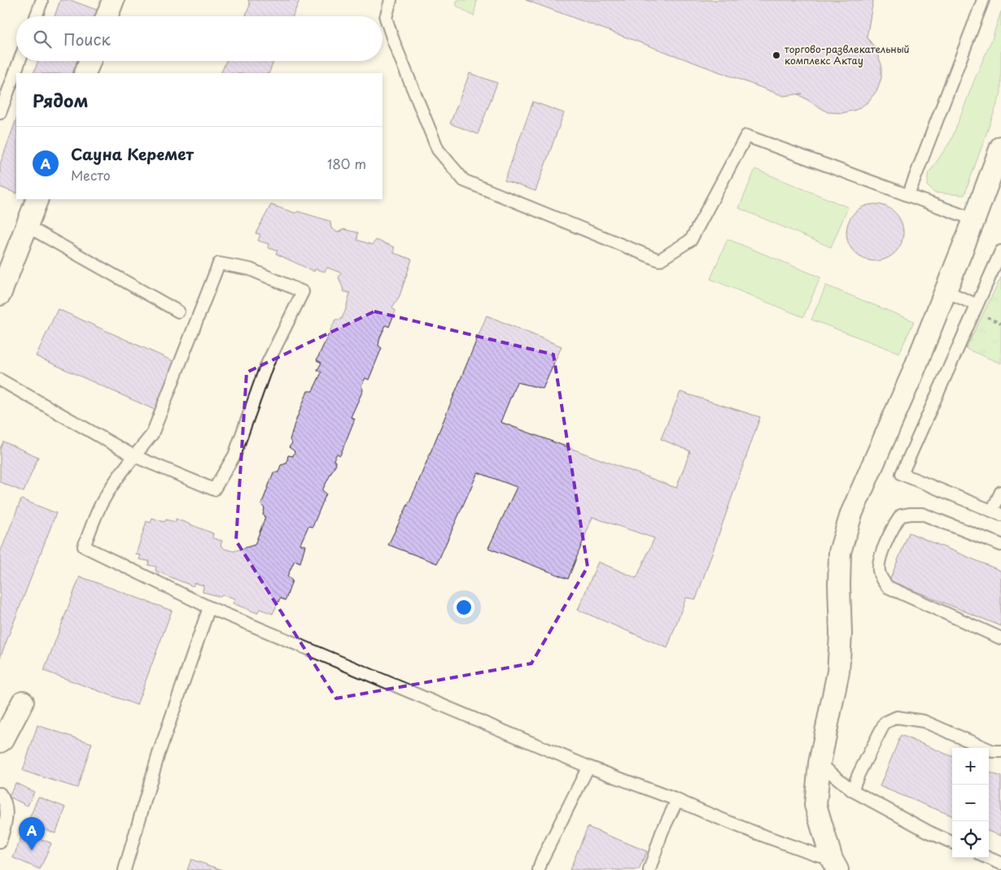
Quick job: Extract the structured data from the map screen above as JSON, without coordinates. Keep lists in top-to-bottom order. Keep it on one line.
{"places":["торгово-развлекательный комплекс Актау"],"page":{"search":"Поиск","heading":"Рядом","list":[{"mark":"A","name":"Сауна Керемет","note":"Место","value":"180 m"}],"map_buttons":["+","−"],"pins":"A"}}
